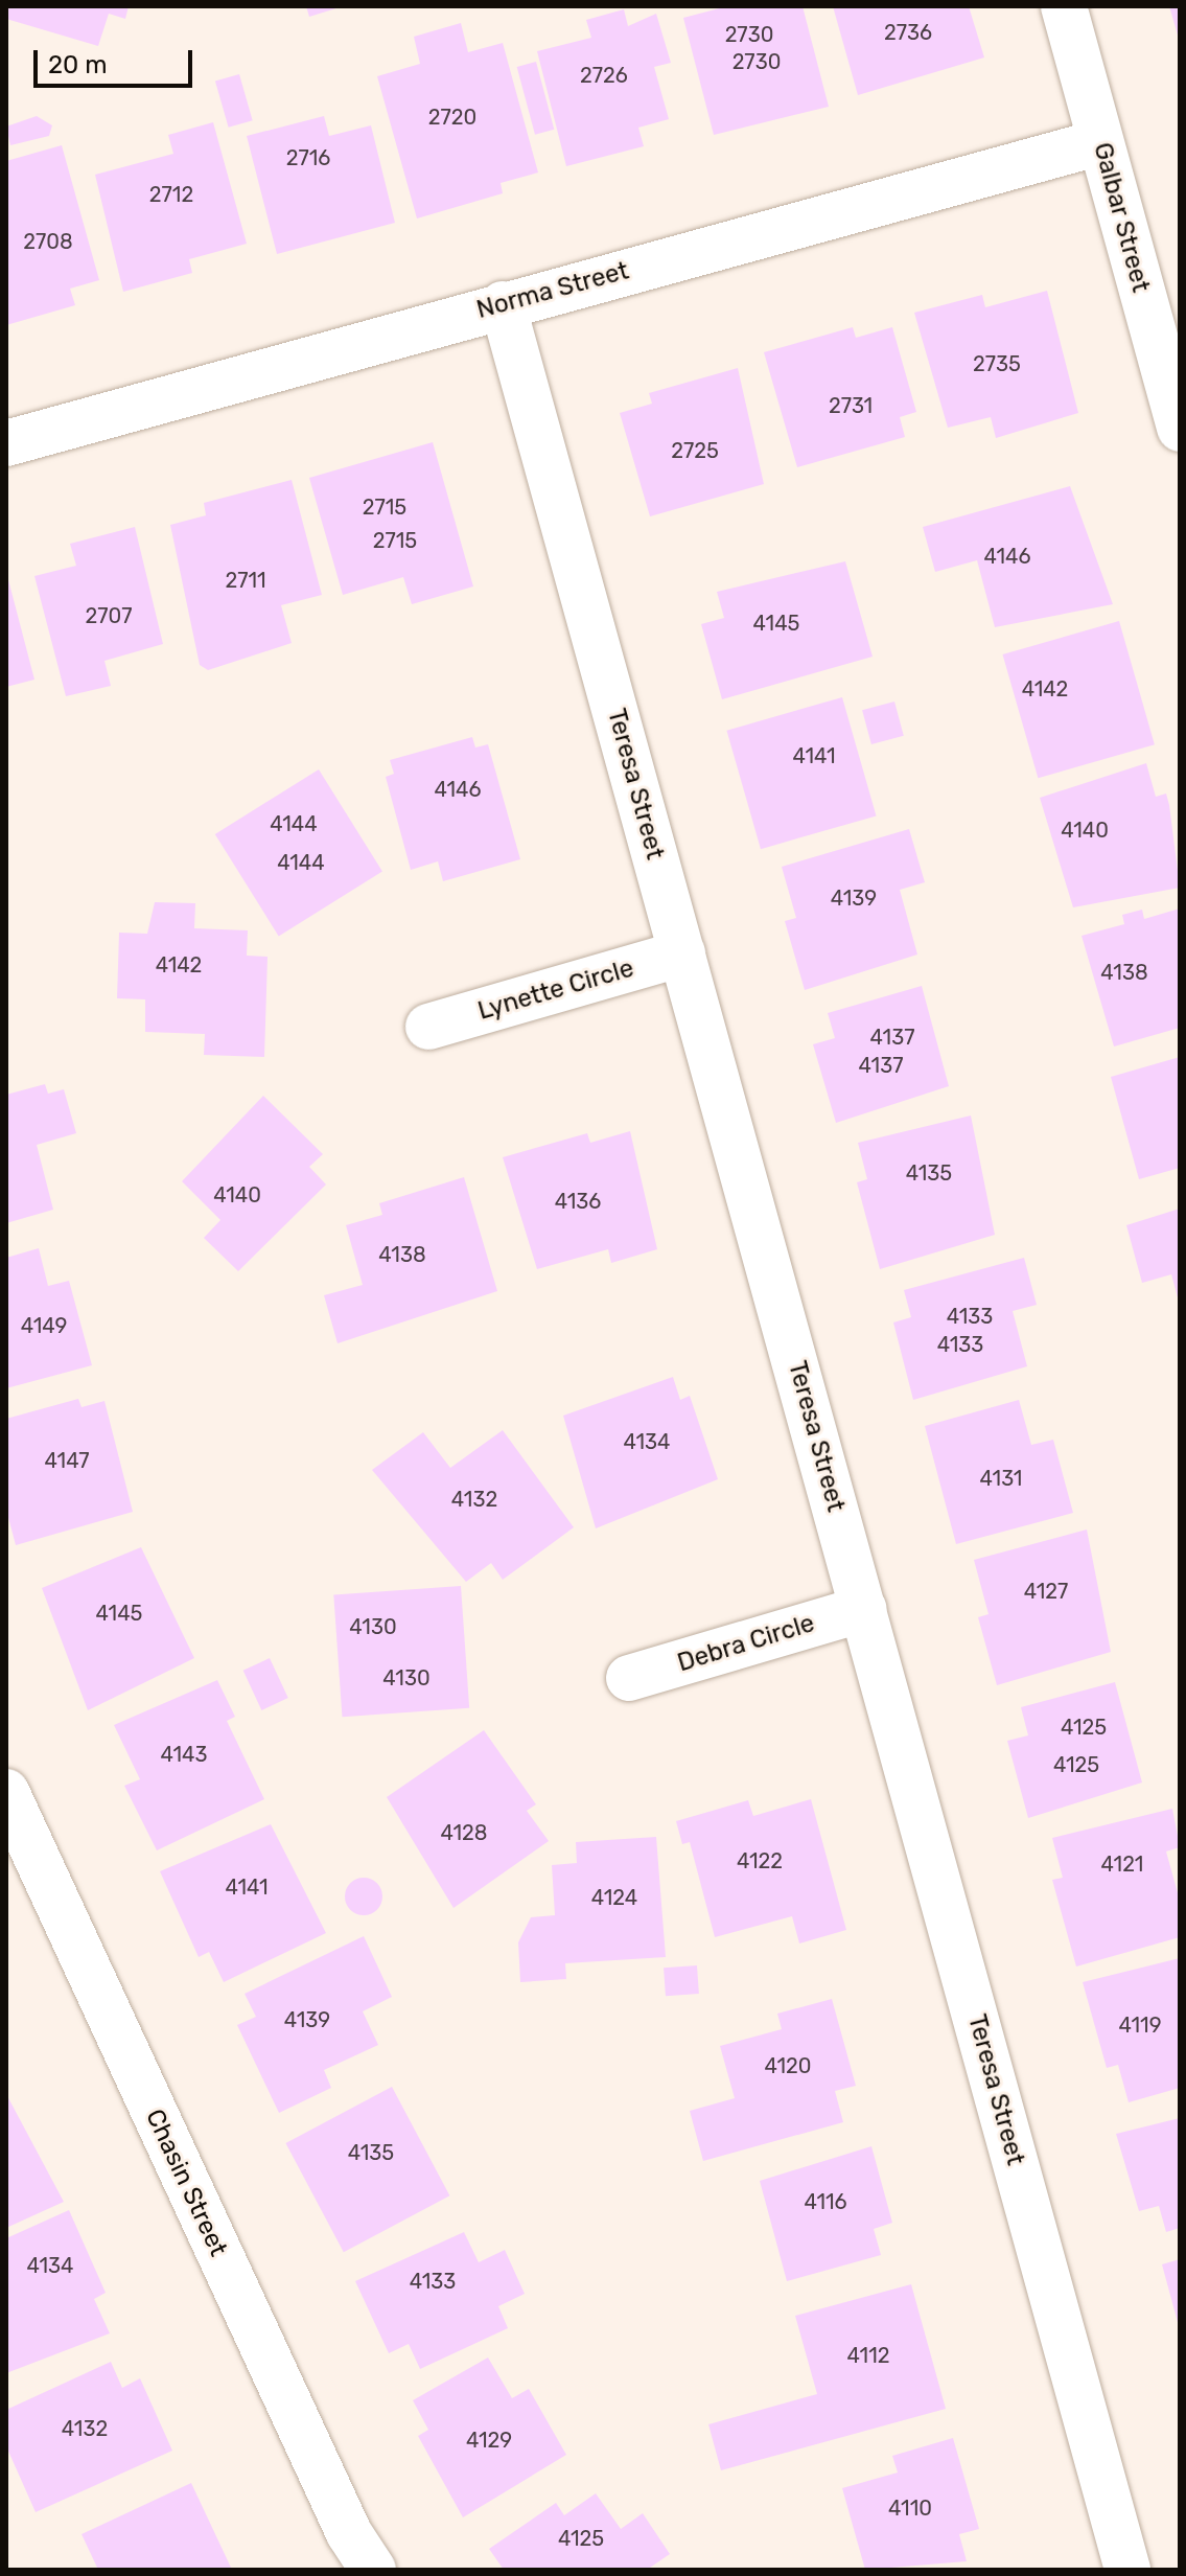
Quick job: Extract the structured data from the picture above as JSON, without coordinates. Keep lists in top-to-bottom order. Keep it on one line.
{"streets":{"street":["Galbar Street","Norma Street","Teresa Street","Lynette Circle","Debra Circle","Chasin Street"]},"crossings":[["Galbar Street","Norma Street"],["Norma Street","Teresa Street"],["Teresa Street","Lynette Circle"],["Teresa Street","Debra Circle"]],"house_numbers":["2736","2730","2730","2726","2720","2716","2712","2708","2735","2731","2725","2715","2715","4146","2711","2707","4145","4142","4141","4146","4144","4140","4144","4139","4142","4138","4137","4137","4135","4140","4136","4138","4133","4149","4133","4134","4147","4131","4132","4127","4145","4130","4130","4125","4143","4125","4128","4122","4121","4141","4124","4139","4119","4120","4135","4116","4134","4133","4112","4132","4129","4110","4125"],"scale_bar":"20 m"}
